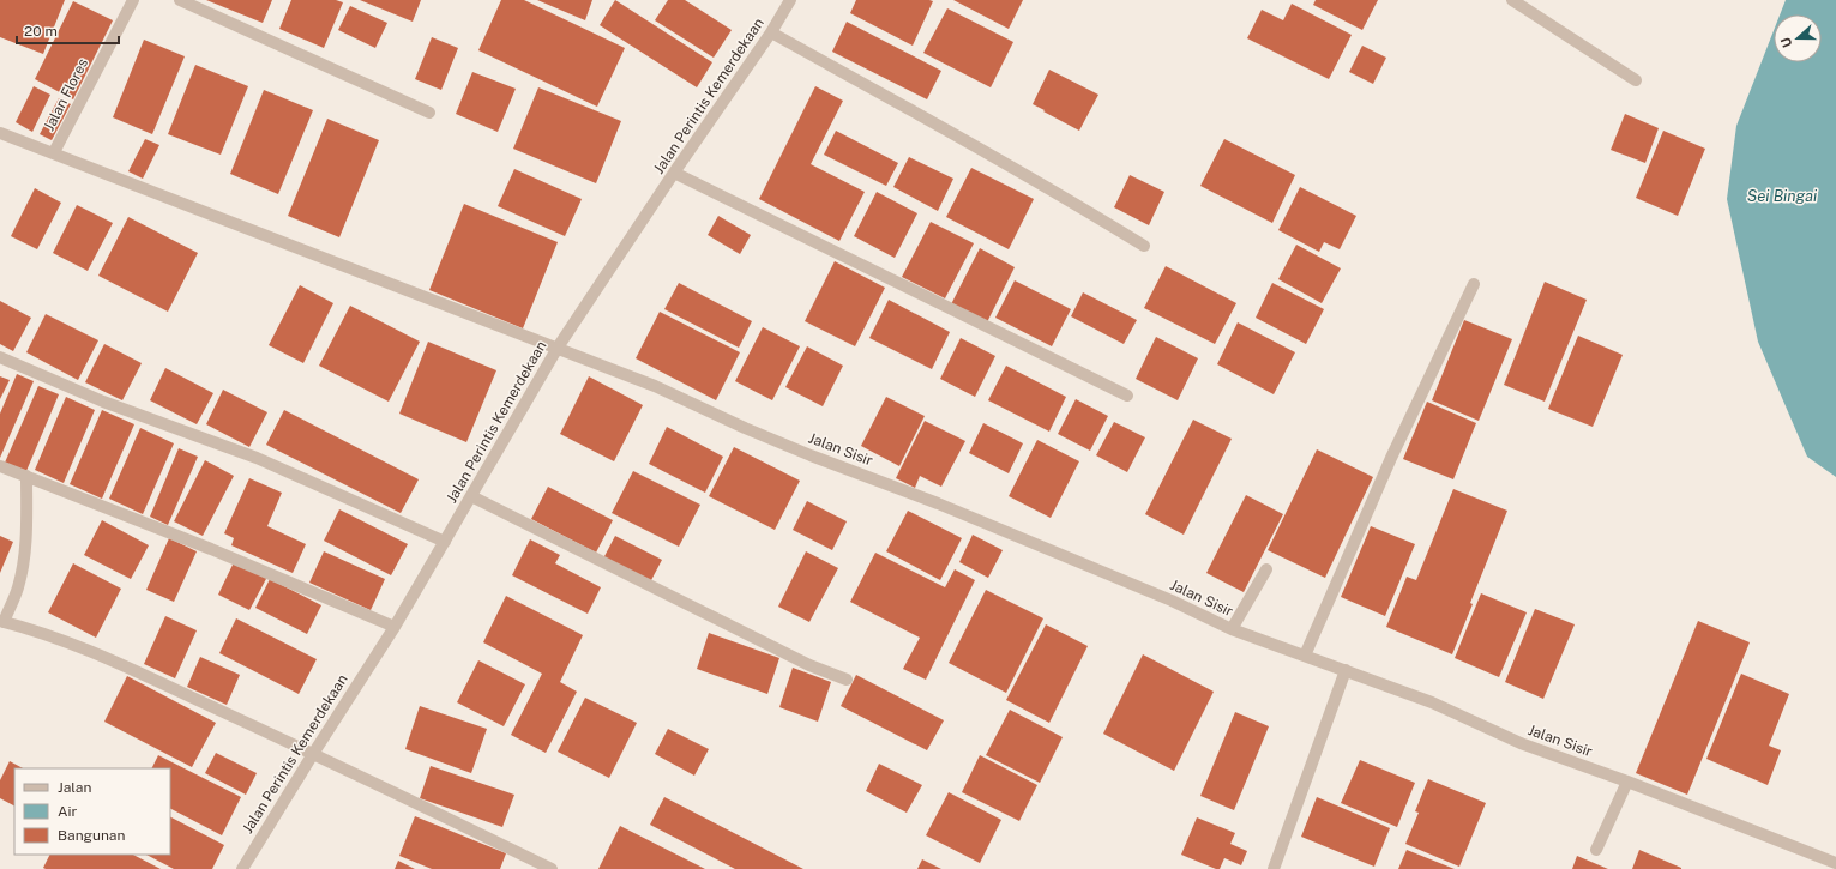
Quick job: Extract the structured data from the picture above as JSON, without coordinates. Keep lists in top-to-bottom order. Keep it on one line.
{"streets":{"street":["Jalan Flores","Jalan Perintis Kemerdekaan","Jalan Sisir"]},"crossings":[["Jalan Flores","Jalan Sisir"],["Jalan Perintis Kemerdekaan","Jalan Sisir"]],"water":["Sei Bingai"],"legend":["Jalan","Air","Bangunan"],"scale_bar":"20 m","north":"left"}
